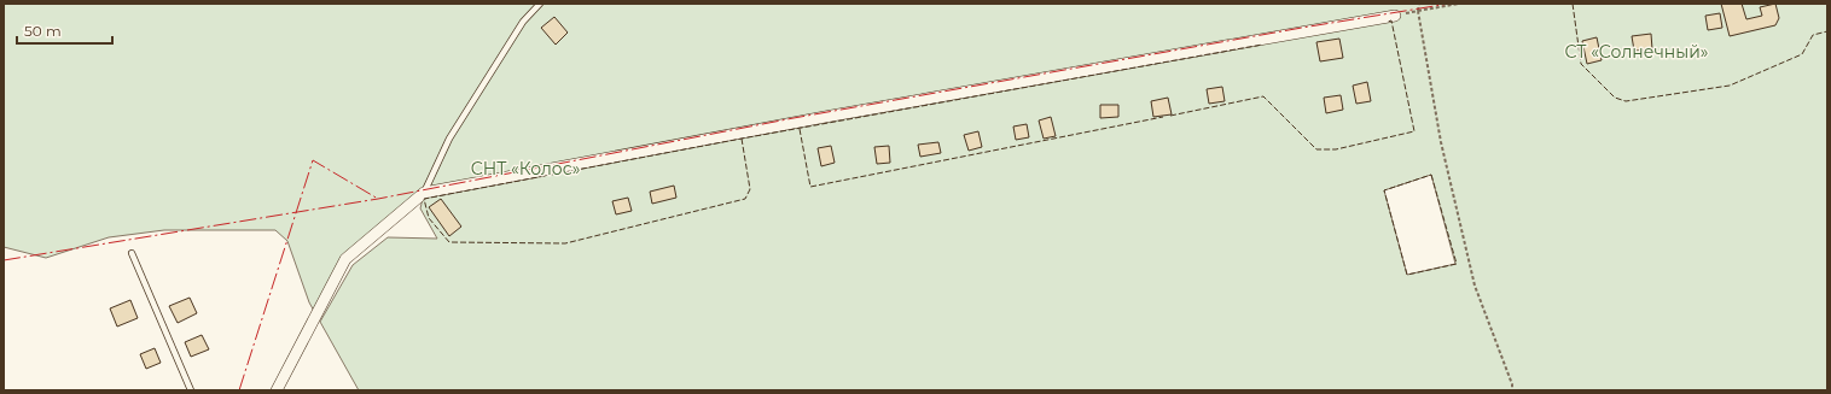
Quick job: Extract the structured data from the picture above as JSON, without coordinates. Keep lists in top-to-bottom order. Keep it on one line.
{"parks":["СТ «Солнечный»","СНТ «Колос»"],"scale_bar":"50 m"}
